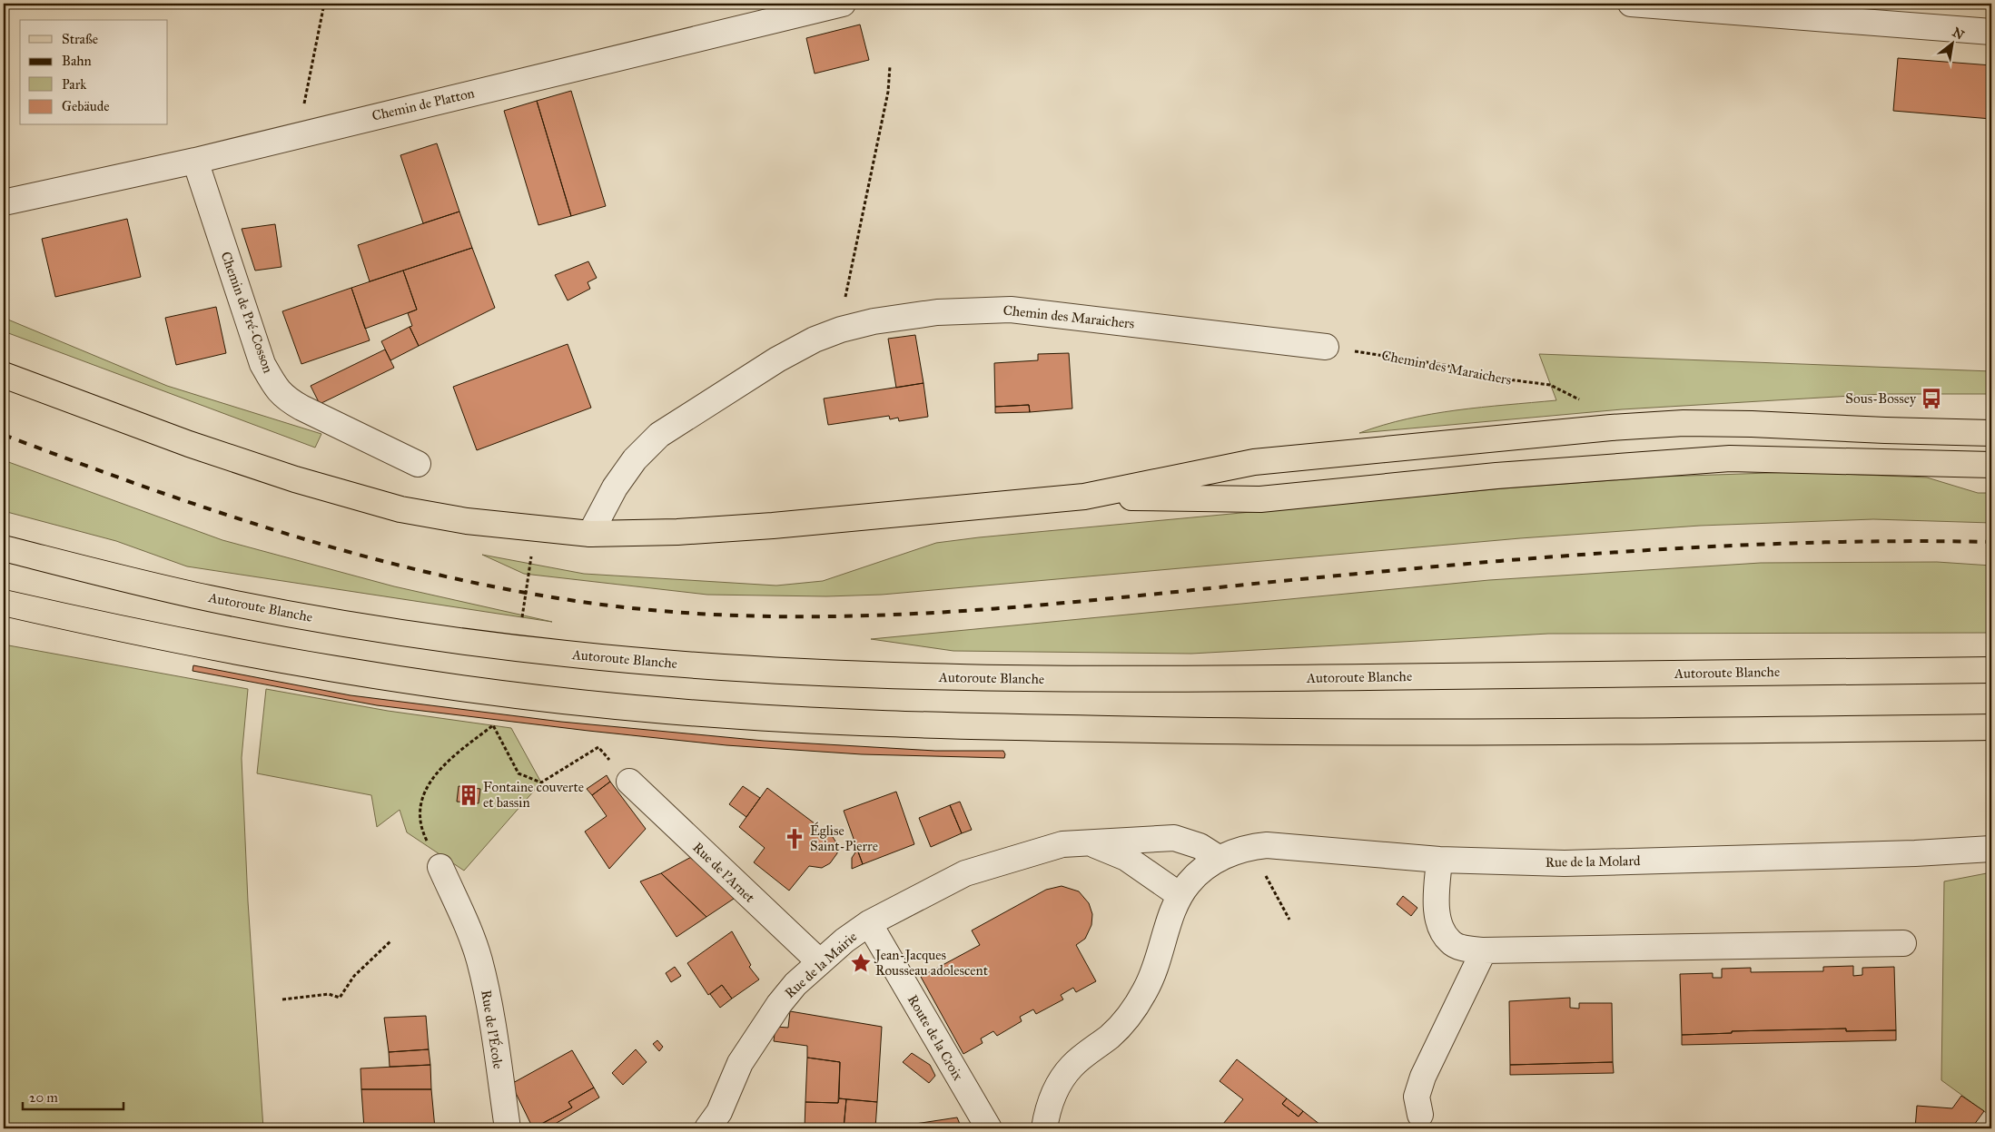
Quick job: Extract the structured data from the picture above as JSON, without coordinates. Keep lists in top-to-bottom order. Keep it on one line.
{"streets":{"main road":["Autoroute Blanche"],"street":["Chemin de Platton","Chemin de Pré-Cosson","Chemin des Maraichers","Rue de la Molard","Rue de l'Arnet","Rue de la Mairie","Rue de l'École","Route de la Croix"]},"crossings":[["Chemin de Platton","Chemin de Pré-Cosson"],["Rue de la Molard","Rue de la Mairie"],["Rue de l'Arnet","Rue de la Mairie"],["Rue de la Mairie","Route de la Croix"]],"places":{"bus stop":["Sous-Bossey"],"building":["Fontaine couverte et bassin"],"church":["Église Saint-Pierre"],"place":["Jean-Jacques Rousseau adolescent"]},"legend":["Straße","Bahn","Park","Gebäude"],"scale_bar":"20 m","north":"top right"}
